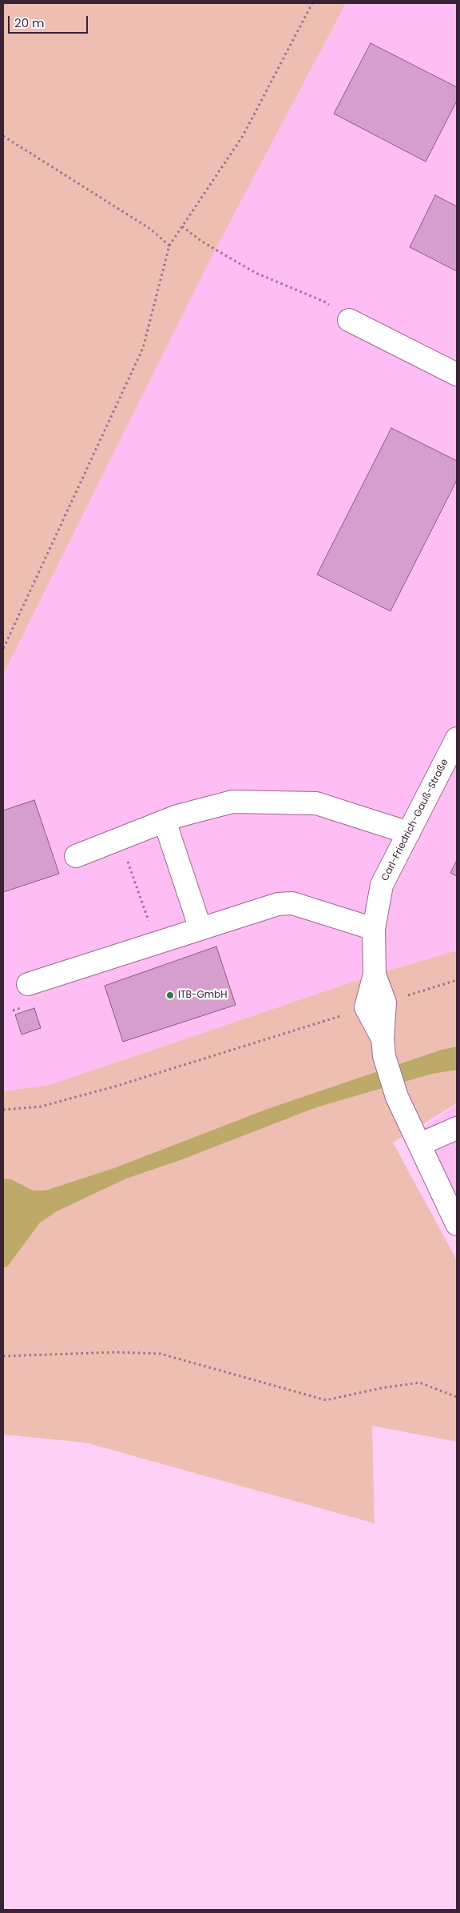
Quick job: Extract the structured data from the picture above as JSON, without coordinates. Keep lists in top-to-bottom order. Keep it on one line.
{"streets":{"street":["Carl-Friedrich-Gauß-Straße"]},"places":["ITB-GmbH"],"scale_bar":"20 m"}
